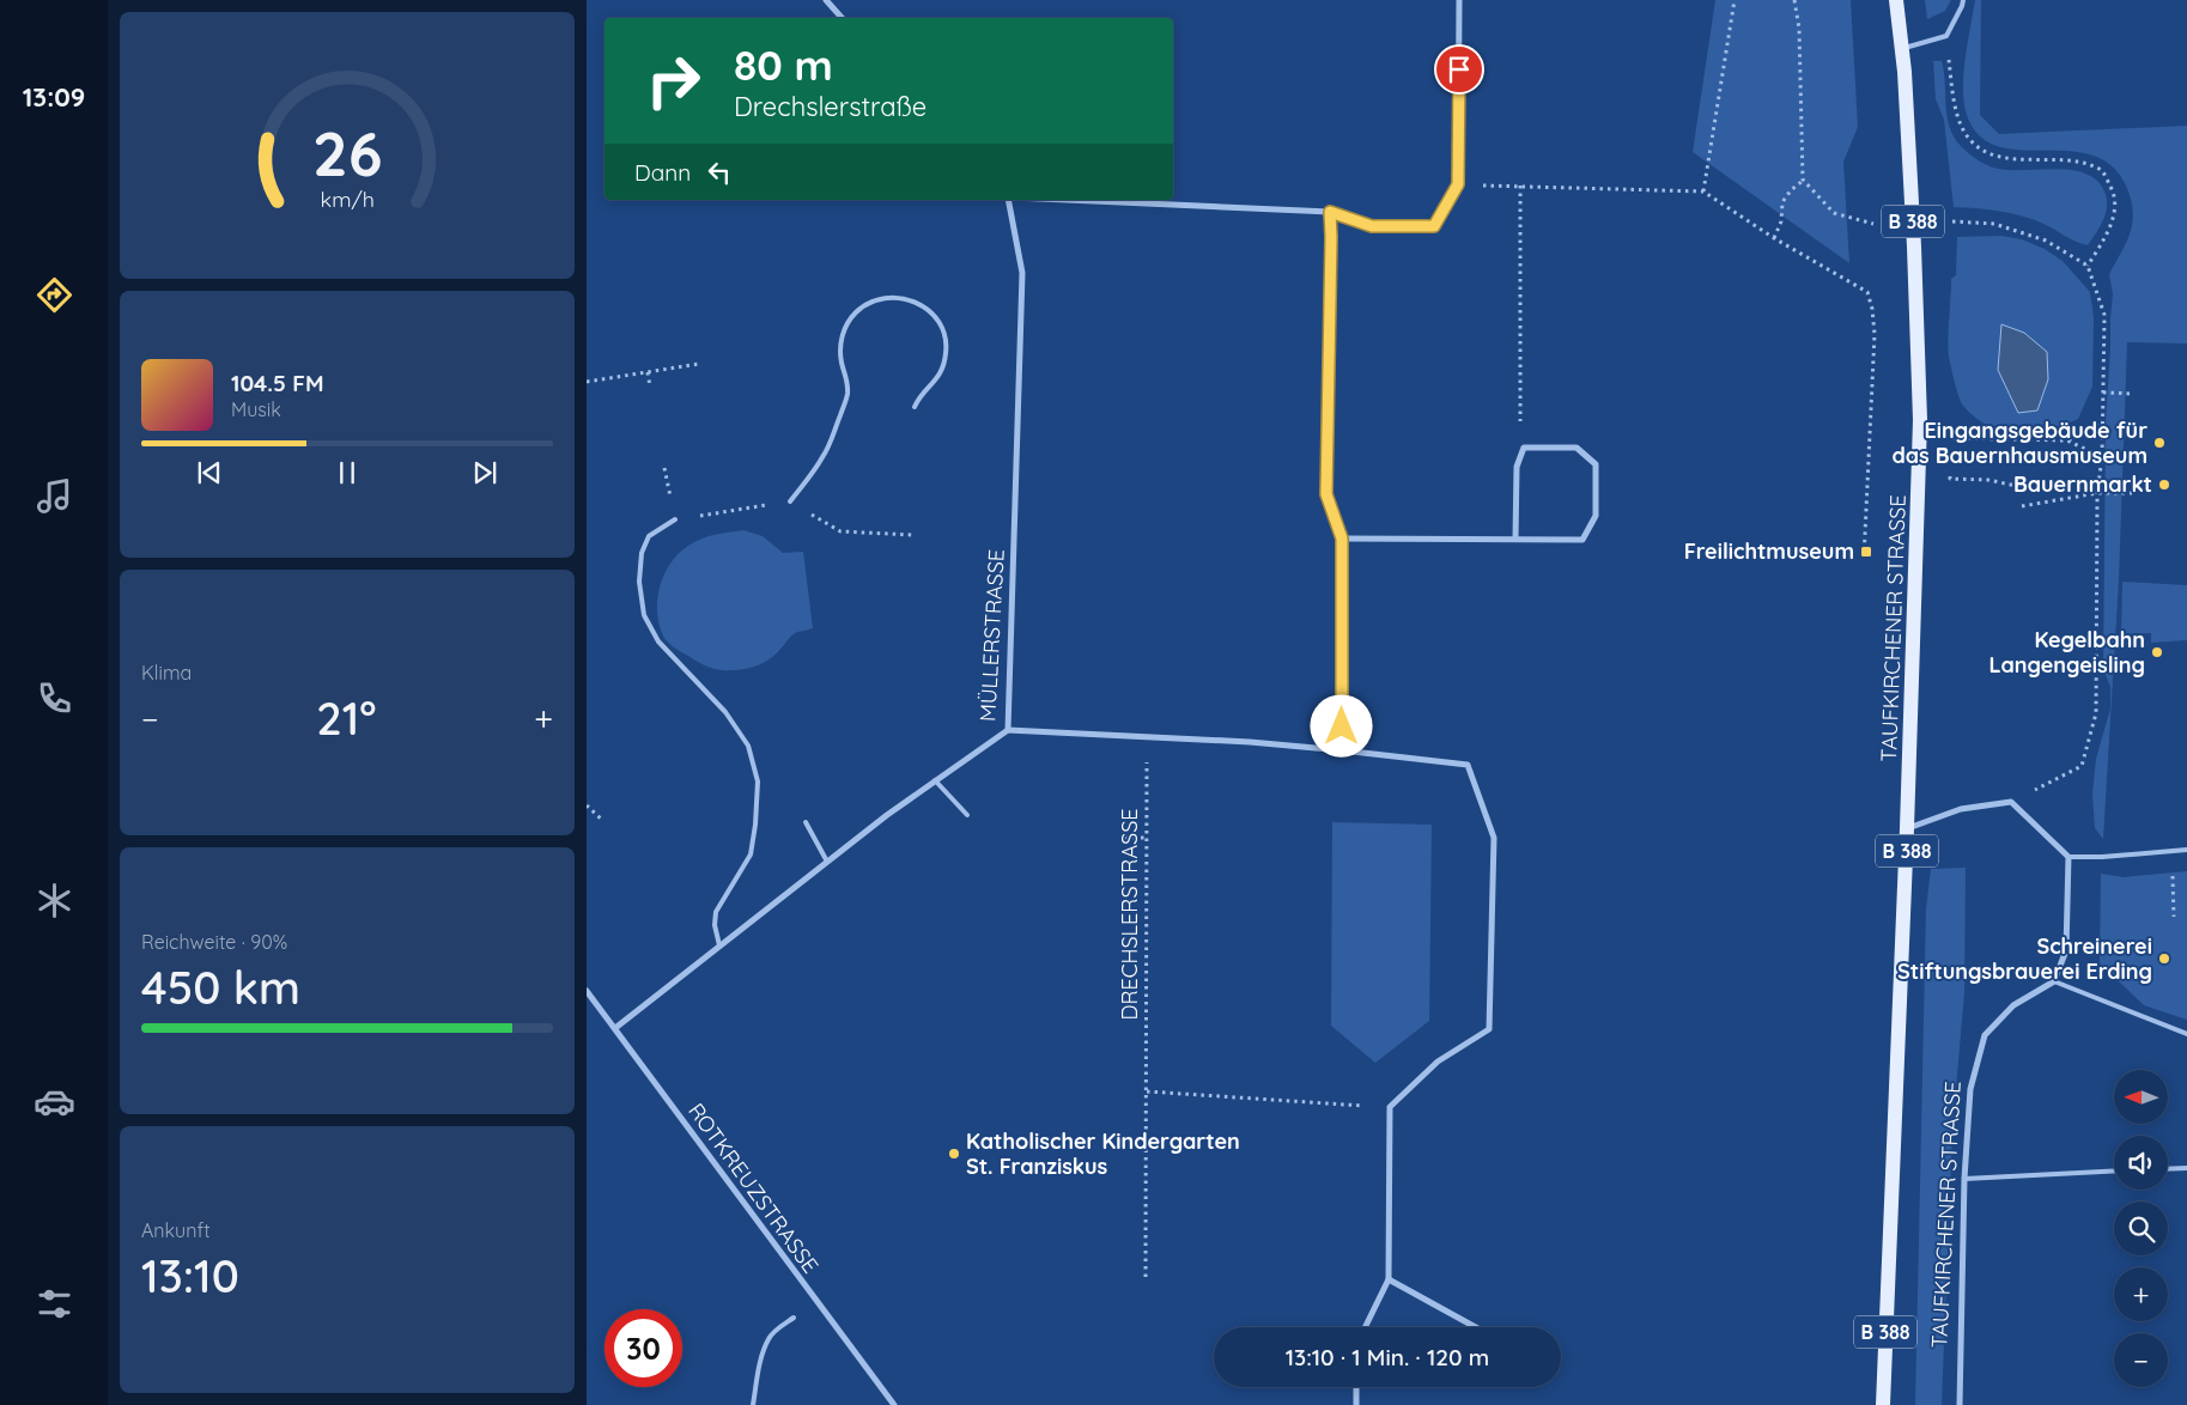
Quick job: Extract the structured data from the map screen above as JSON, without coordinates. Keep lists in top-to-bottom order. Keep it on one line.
{"streets":{"main road":["B 388","TAUFKIRCHENER STRASSE"],"street":["MÜLLERSTRASSE","ROTKREUZSTRASSE"],"path":["DRECHSLERSTRASSE"]},"crossings":[["MÜLLERSTRASSE","ROTKREUZSTRASSE"]],"places":{"other":["Eingangsgebäude für das Bauernhausmuseum","Bauernmarkt","Kegelbahn Langengeisling","Schreinerei Stiftungsbrauerei Erding","Katholischer Kindergarten St. Franziskus"],"transit":["Freilichtmuseum"]},"north":"left","page":{"tabs":"13:09","turn":["80 m","Drechslerstraße"],"then":"Dann","song":["104.5 FM","Musik"],"tile":["Klima",["Reichweite · 90%","450 km"],["Ankunft","13:10"]],"heat":["−","21°","+"],"map_buttons":["+","−"],"limit":"30","trip":"13:10 · 1 Min. · 120 m","gauge":["26","km/h"]}}
